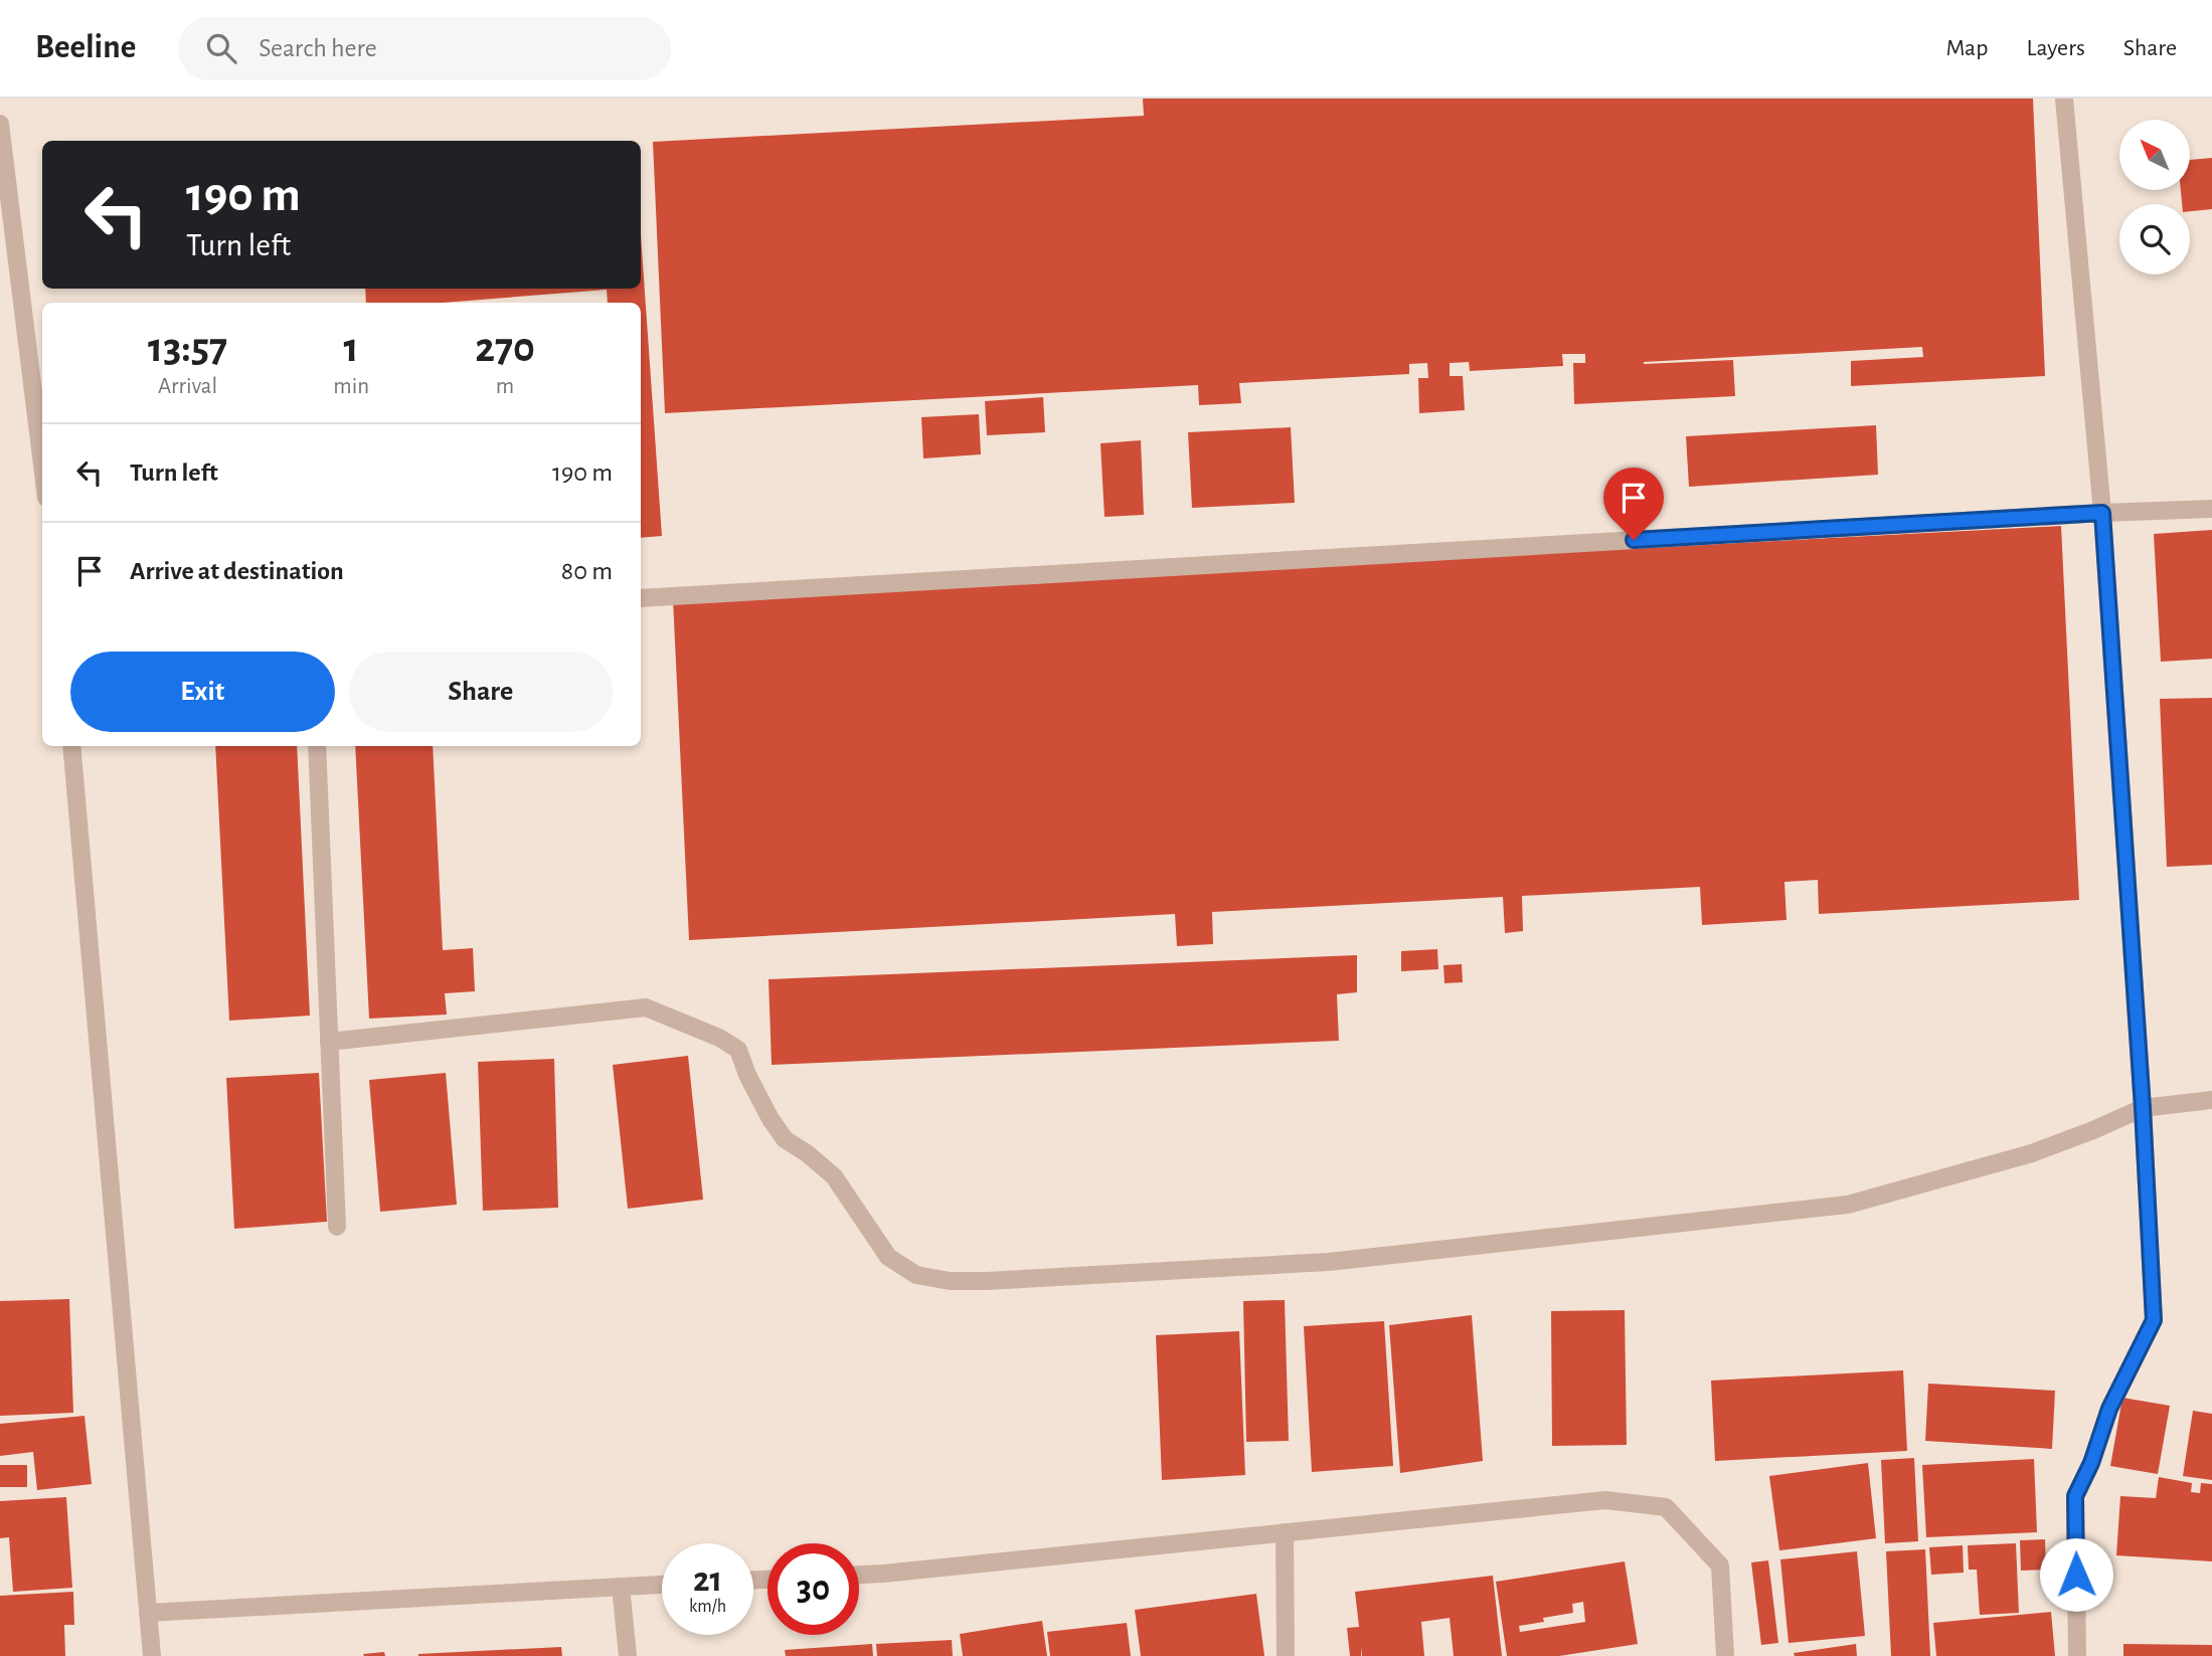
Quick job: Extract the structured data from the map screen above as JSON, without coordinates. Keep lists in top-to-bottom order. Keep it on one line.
{"north":"top left","page":{"header":"Beeline","search":"Search here","nav":["Map","Layers","Share"],"turn":["190 m","Turn left"],"eta":["13:57","Arrival","1","min","270","m"],"list":[{"name":"Turn left","value":"190 m"},{"name":"Arrive at destination","value":"80 m"}],"buttons":["Exit","Share"],"speed":"21 km/h","limit":"30"}}
